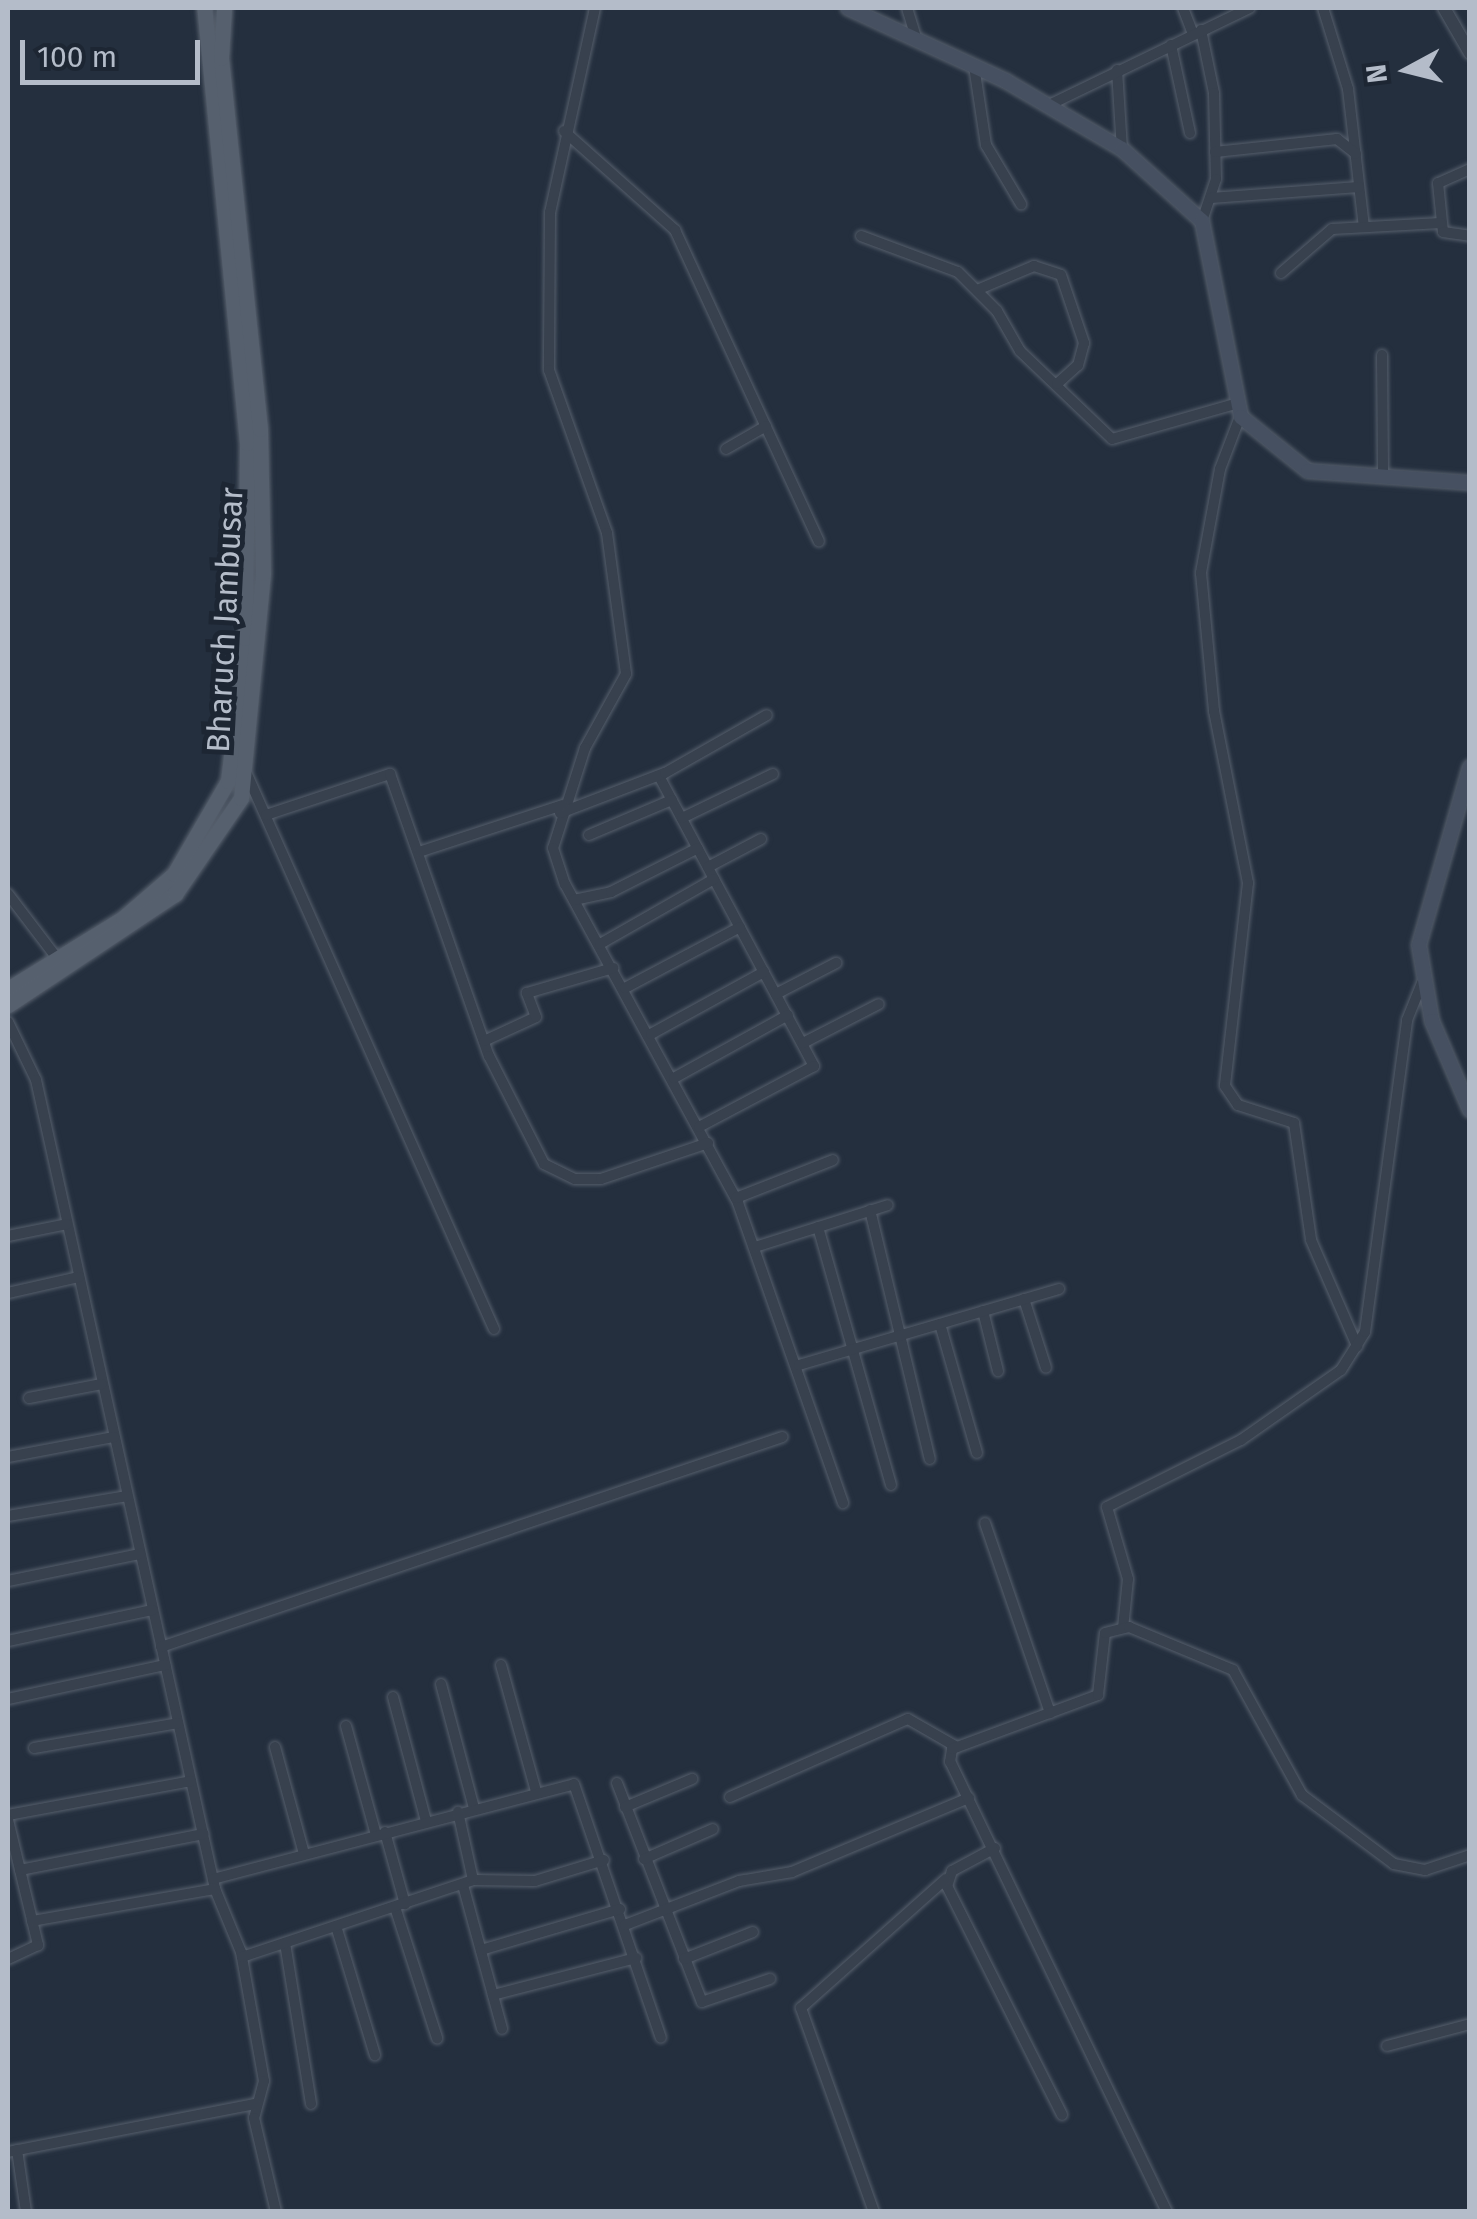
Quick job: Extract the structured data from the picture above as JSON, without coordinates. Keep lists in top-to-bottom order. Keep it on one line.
{"streets":{"main road":["Bharuch Jambusar"]},"scale_bar":"100 m","north":"left"}
